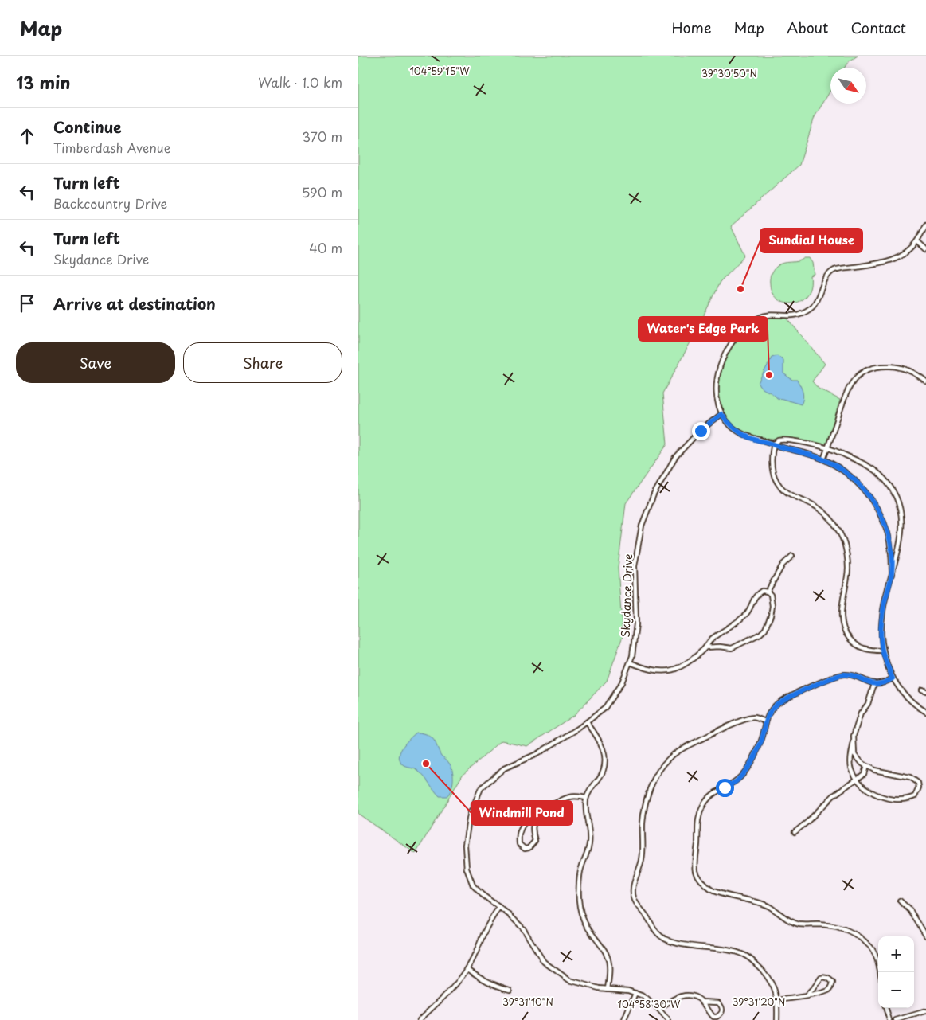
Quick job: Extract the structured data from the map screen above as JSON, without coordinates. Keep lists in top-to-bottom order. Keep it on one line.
{"streets":{"street":["Skydance Drive"]},"places":["Sundial House","Water's Edge Park","Windmill Pond"],"north":"bottom right","page":{"header":"Map","nav":["Home","Map","About","Contact"],"heading":["13 min","Walk · 1.0 km"],"list":[["Continue","Timberdash Avenue","370 m"],["Turn left","Backcountry Drive","590 m"],["Turn left","Skydance Drive","40 m"],"Arrive at destination"],"buttons":["Save","Share"],"map_buttons":["+","−"]},"coordinates":["104°59'15\"W","39°30'50\"N","39°31'10\"N","39°31'20\"N","104°58'30\"W"]}
